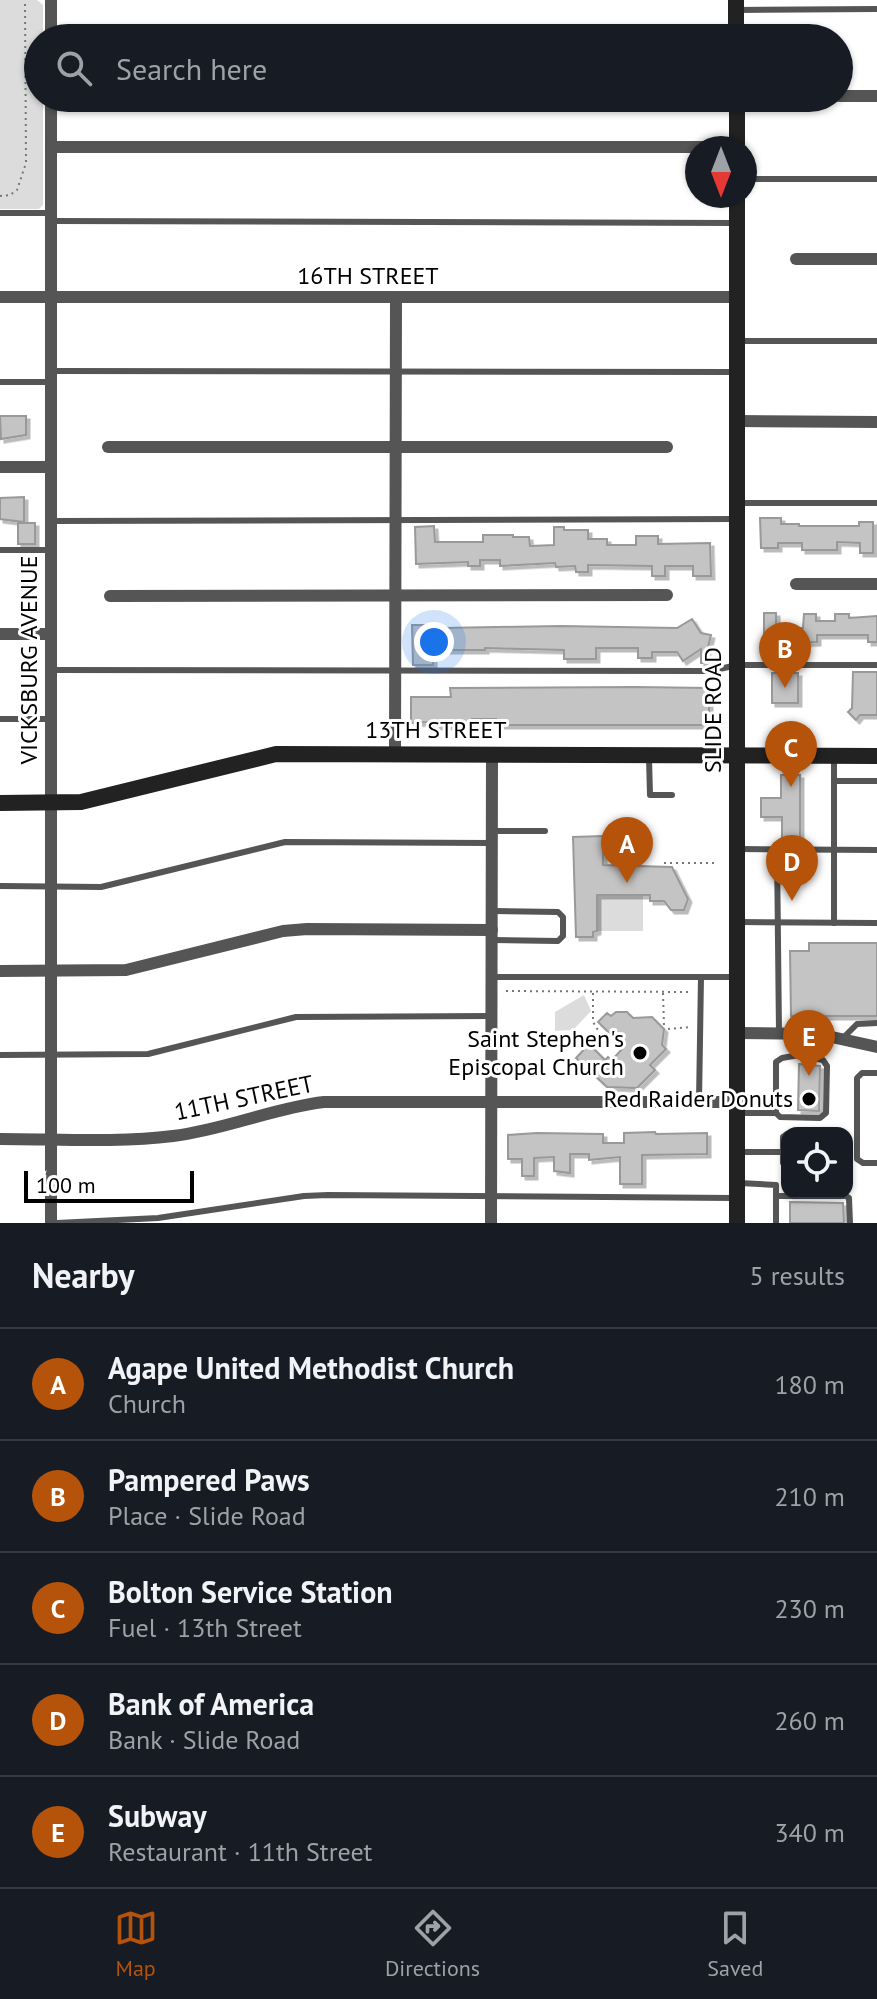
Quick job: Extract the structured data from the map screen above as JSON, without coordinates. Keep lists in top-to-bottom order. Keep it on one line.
{"streets":{"main road":["SLIDE ROAD","13TH STREET"],"street":["16TH STREET","VICKSBURG AVENUE","11TH STREET"]},"crossings":[["16TH STREET","VICKSBURG AVENUE"],["16TH STREET","SLIDE ROAD"],["VICKSBURG AVENUE","13TH STREET"],["VICKSBURG AVENUE","11TH STREET"],["SLIDE ROAD","13TH STREET"],["SLIDE ROAD","11TH STREET"]],"places":["Saint Stephen's Episcopal Church","Red Raider Donuts"],"scale_bar":"100 m","north":"bottom","page":{"search":"Search here","pins":["B","C","A","D","E"],"scale":"100 m","heading":["Nearby","5 results"],"list":[{"mark":"A","name":"Agape United Methodist Church","note":"Church","value":"180 m"},{"mark":"B","name":"Pampered Paws","note":"Place · Slide Road","value":"210 m"},{"mark":"C","name":"Bolton Service Station","note":"Fuel · 13th Street","value":"230 m"},{"mark":"D","name":"Bank of America","note":"Bank · Slide Road","value":"260 m"},{"mark":"E","name":"Subway","note":"Restaurant · 11th Street","value":"340 m"}],"nav":["Map","Directions","Saved"]}}
